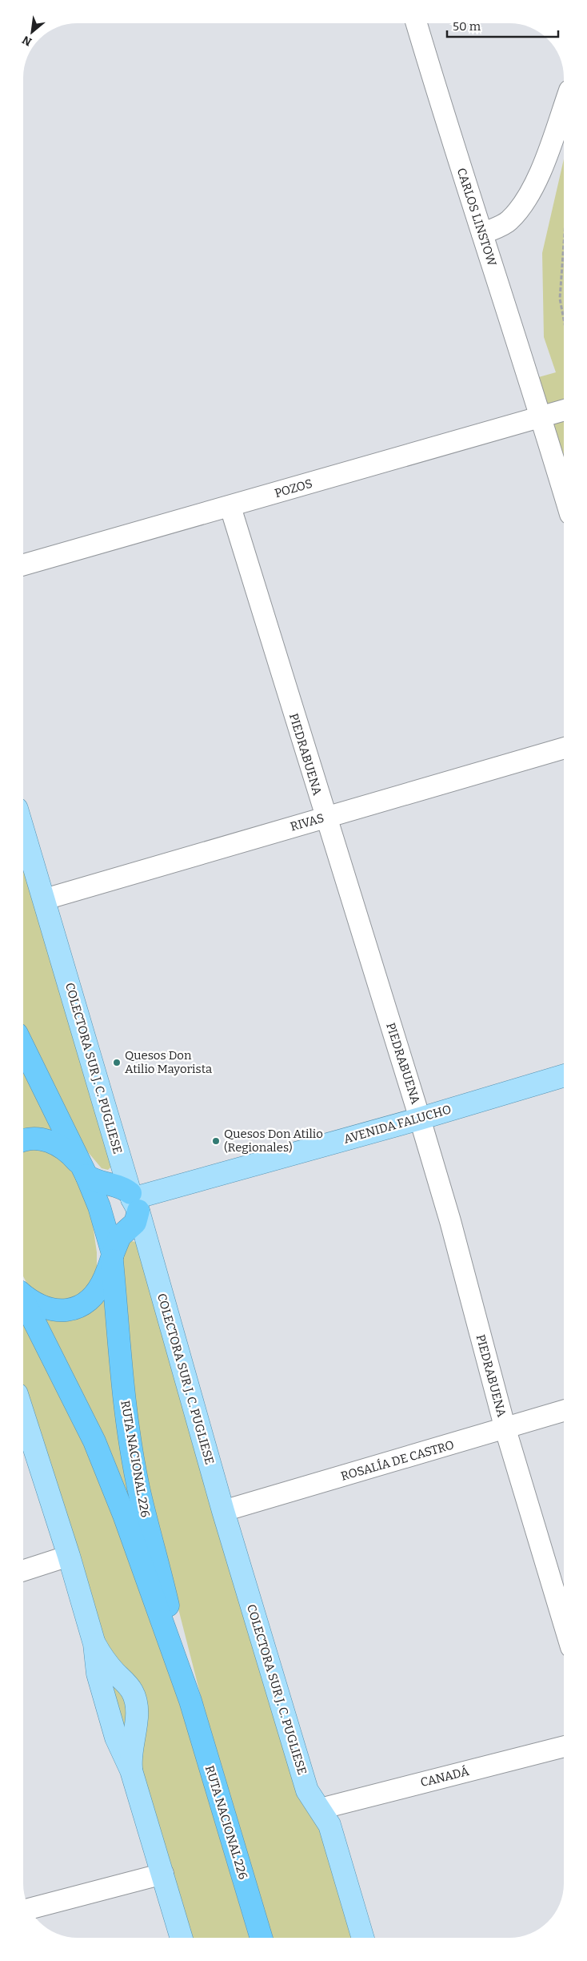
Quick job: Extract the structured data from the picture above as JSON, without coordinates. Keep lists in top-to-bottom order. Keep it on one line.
{"streets":{"highway":["RUTA NACIONAL 226"],"main road":["COLECTORA SUR J. C. PUGLIESE","AVENIDA FALUCHO"],"street":["CARLOS LINSTOW","POZOS","PIEDRABUENA","RIVAS","ROSALÍA DE CASTRO","CANADÁ"]},"crossings":[["CARLOS LINSTOW","POZOS"],["POZOS","PIEDRABUENA"],["PIEDRABUENA","RIVAS"],["PIEDRABUENA","AVENIDA FALUCHO"],["PIEDRABUENA","ROSALÍA DE CASTRO"],["RIVAS","COLECTORA SUR J. C. PUGLIESE"],["COLECTORA SUR J. C. PUGLIESE","AVENIDA FALUCHO"],["COLECTORA SUR J. C. PUGLIESE","ROSALÍA DE CASTRO"],["COLECTORA SUR J. C. PUGLIESE","CANADÁ"]],"places":["Quesos Don Atilio Mayorista","Quesos Don Atilio (Regionales)"],"scale_bar":"50 m","north":"bottom left"}
